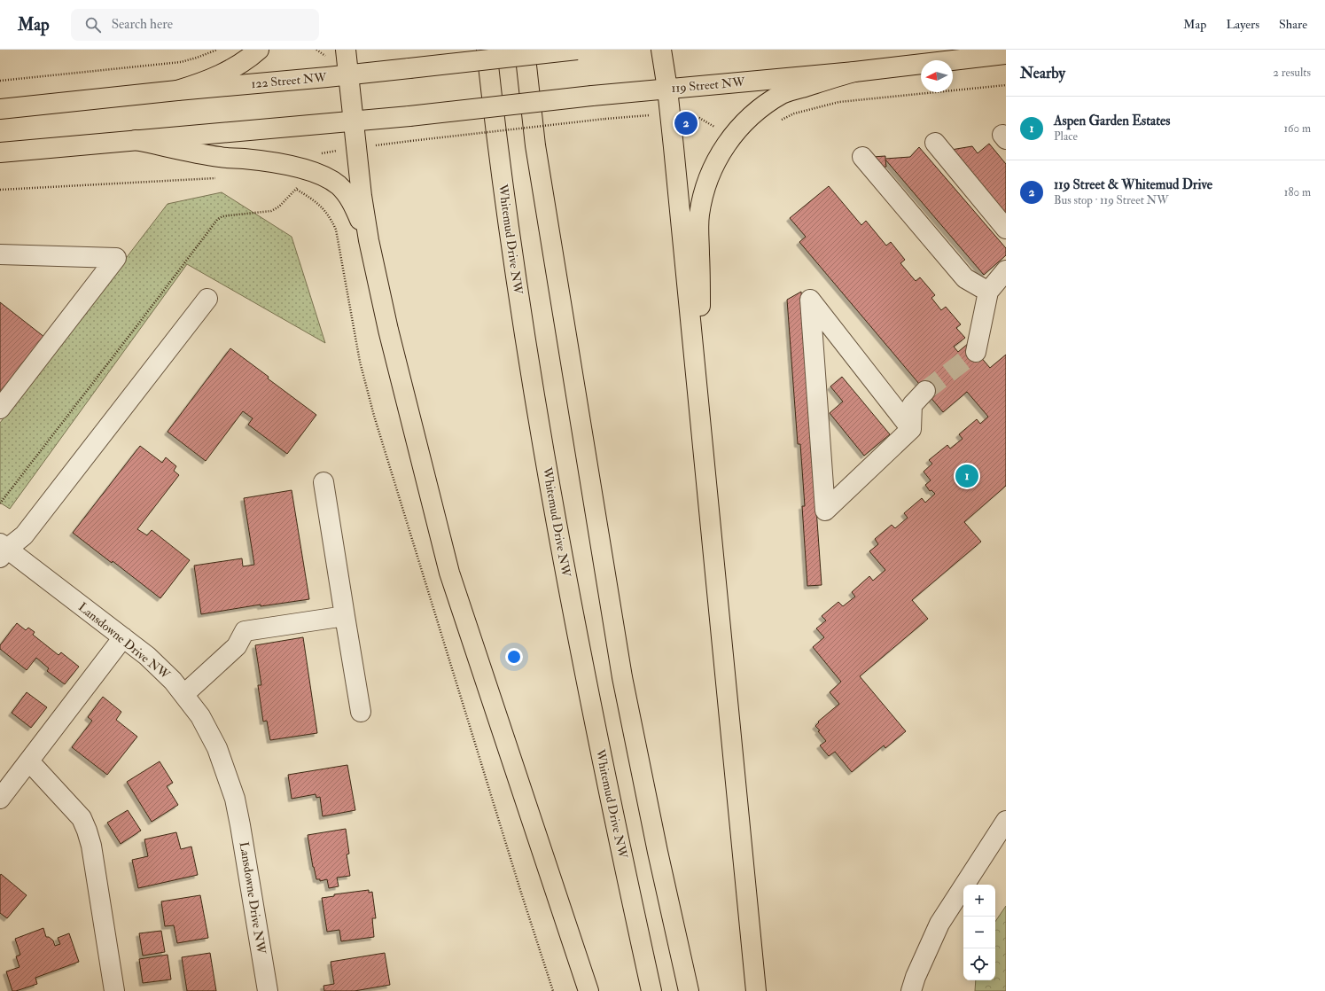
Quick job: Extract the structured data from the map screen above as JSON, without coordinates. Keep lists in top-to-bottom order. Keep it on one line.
{"streets":{"main road":["122 Street NW","119 Street NW","Whitemud Drive NW"],"street":["Lansdowne Drive NW"]},"north":"left","page":{"header":"Map","search":"Search here","nav":["Map","Layers","Share"],"heading":["Nearby","2 results"],"list":[{"mark":"1","name":"Aspen Garden Estates","note":"Place","value":"160 m"},{"mark":"2","name":"119 Street & Whitemud Drive","note":"Bus stop · 119 Street NW","value":"180 m"}],"pins":["2","1"],"map_buttons":["+","−"]}}
